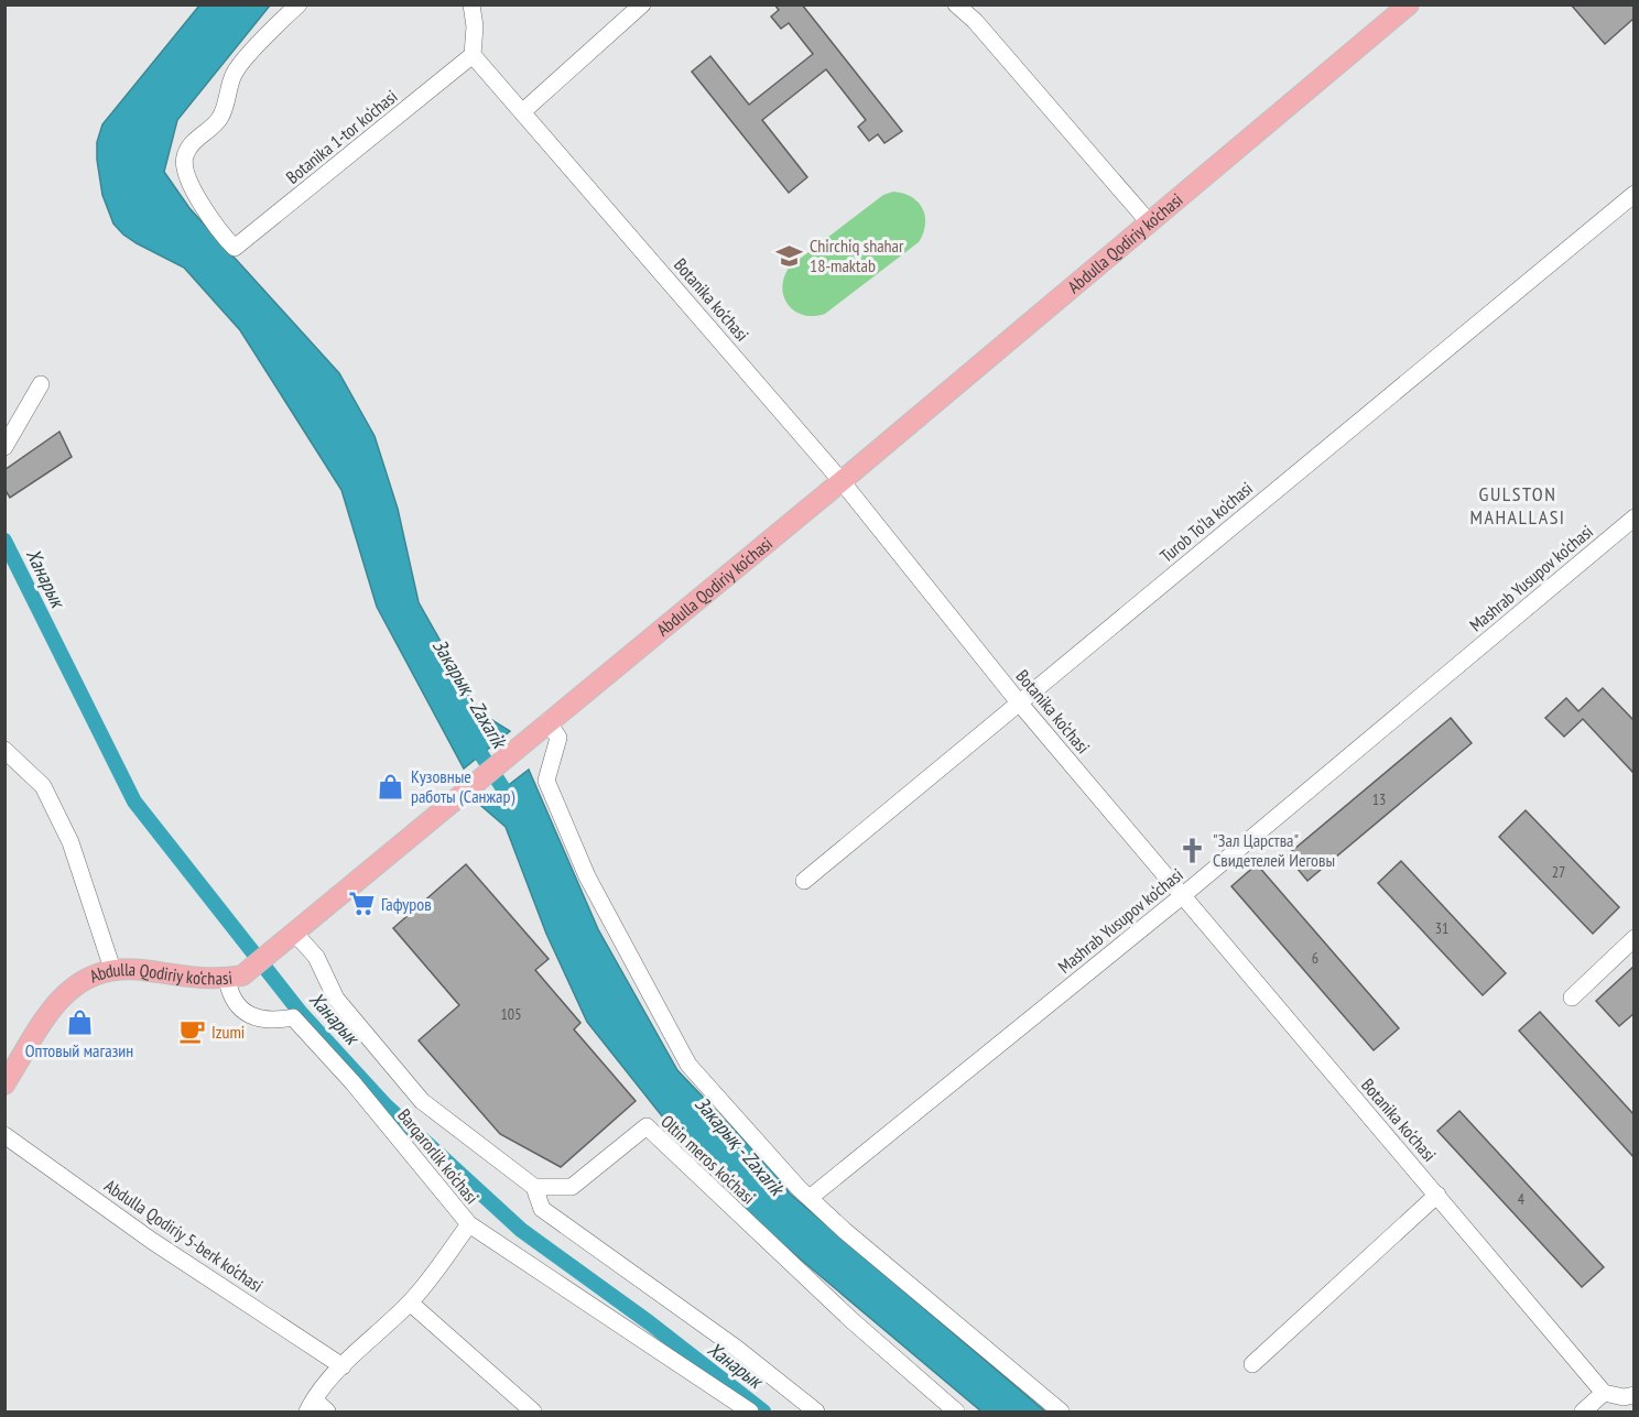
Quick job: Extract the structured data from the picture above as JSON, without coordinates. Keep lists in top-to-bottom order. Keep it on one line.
{"streets":{"main road":["Abdulla Qodiriy ko‘chasi"],"street":["Botanika 1-tor ko‘chasi","Botanika ko‘chasi","Turob To‘la ko‘chasi","Mashrab Yusupov ko‘chasi","Barqarorlik ko‘chasi","Oltin meros ko‘chasi","Abdulla Qodiriy 5-berk ko‘chasi"]},"crossings":[["Botanika 1-tor ko‘chasi","Botanika ko‘chasi"],["Abdulla Qodiriy ko‘chasi","Botanika ko‘chasi"],["Abdulla Qodiriy ko‘chasi","Barqarorlik ko‘chasi"],["Botanika ko‘chasi","Turob To‘la ko‘chasi"],["Botanika ko‘chasi","Mashrab Yusupov ko‘chasi"]],"districts":["GULSTON MAHALLASI"],"water":["Ханарык","Закарық - Zaxarik"],"places":{"school or university":["Chirchiq shahar 18-maktab"],"shop":["Кузовные работы (Санжар)","Оптовый магазин"],"church":["\"Зал Царства\" Свидетелей Иеговы"],"supermarket":["Гафуров"],"cafe":["Izumi"]},"house_numbers":["13","27","31","6","105","4"]}
